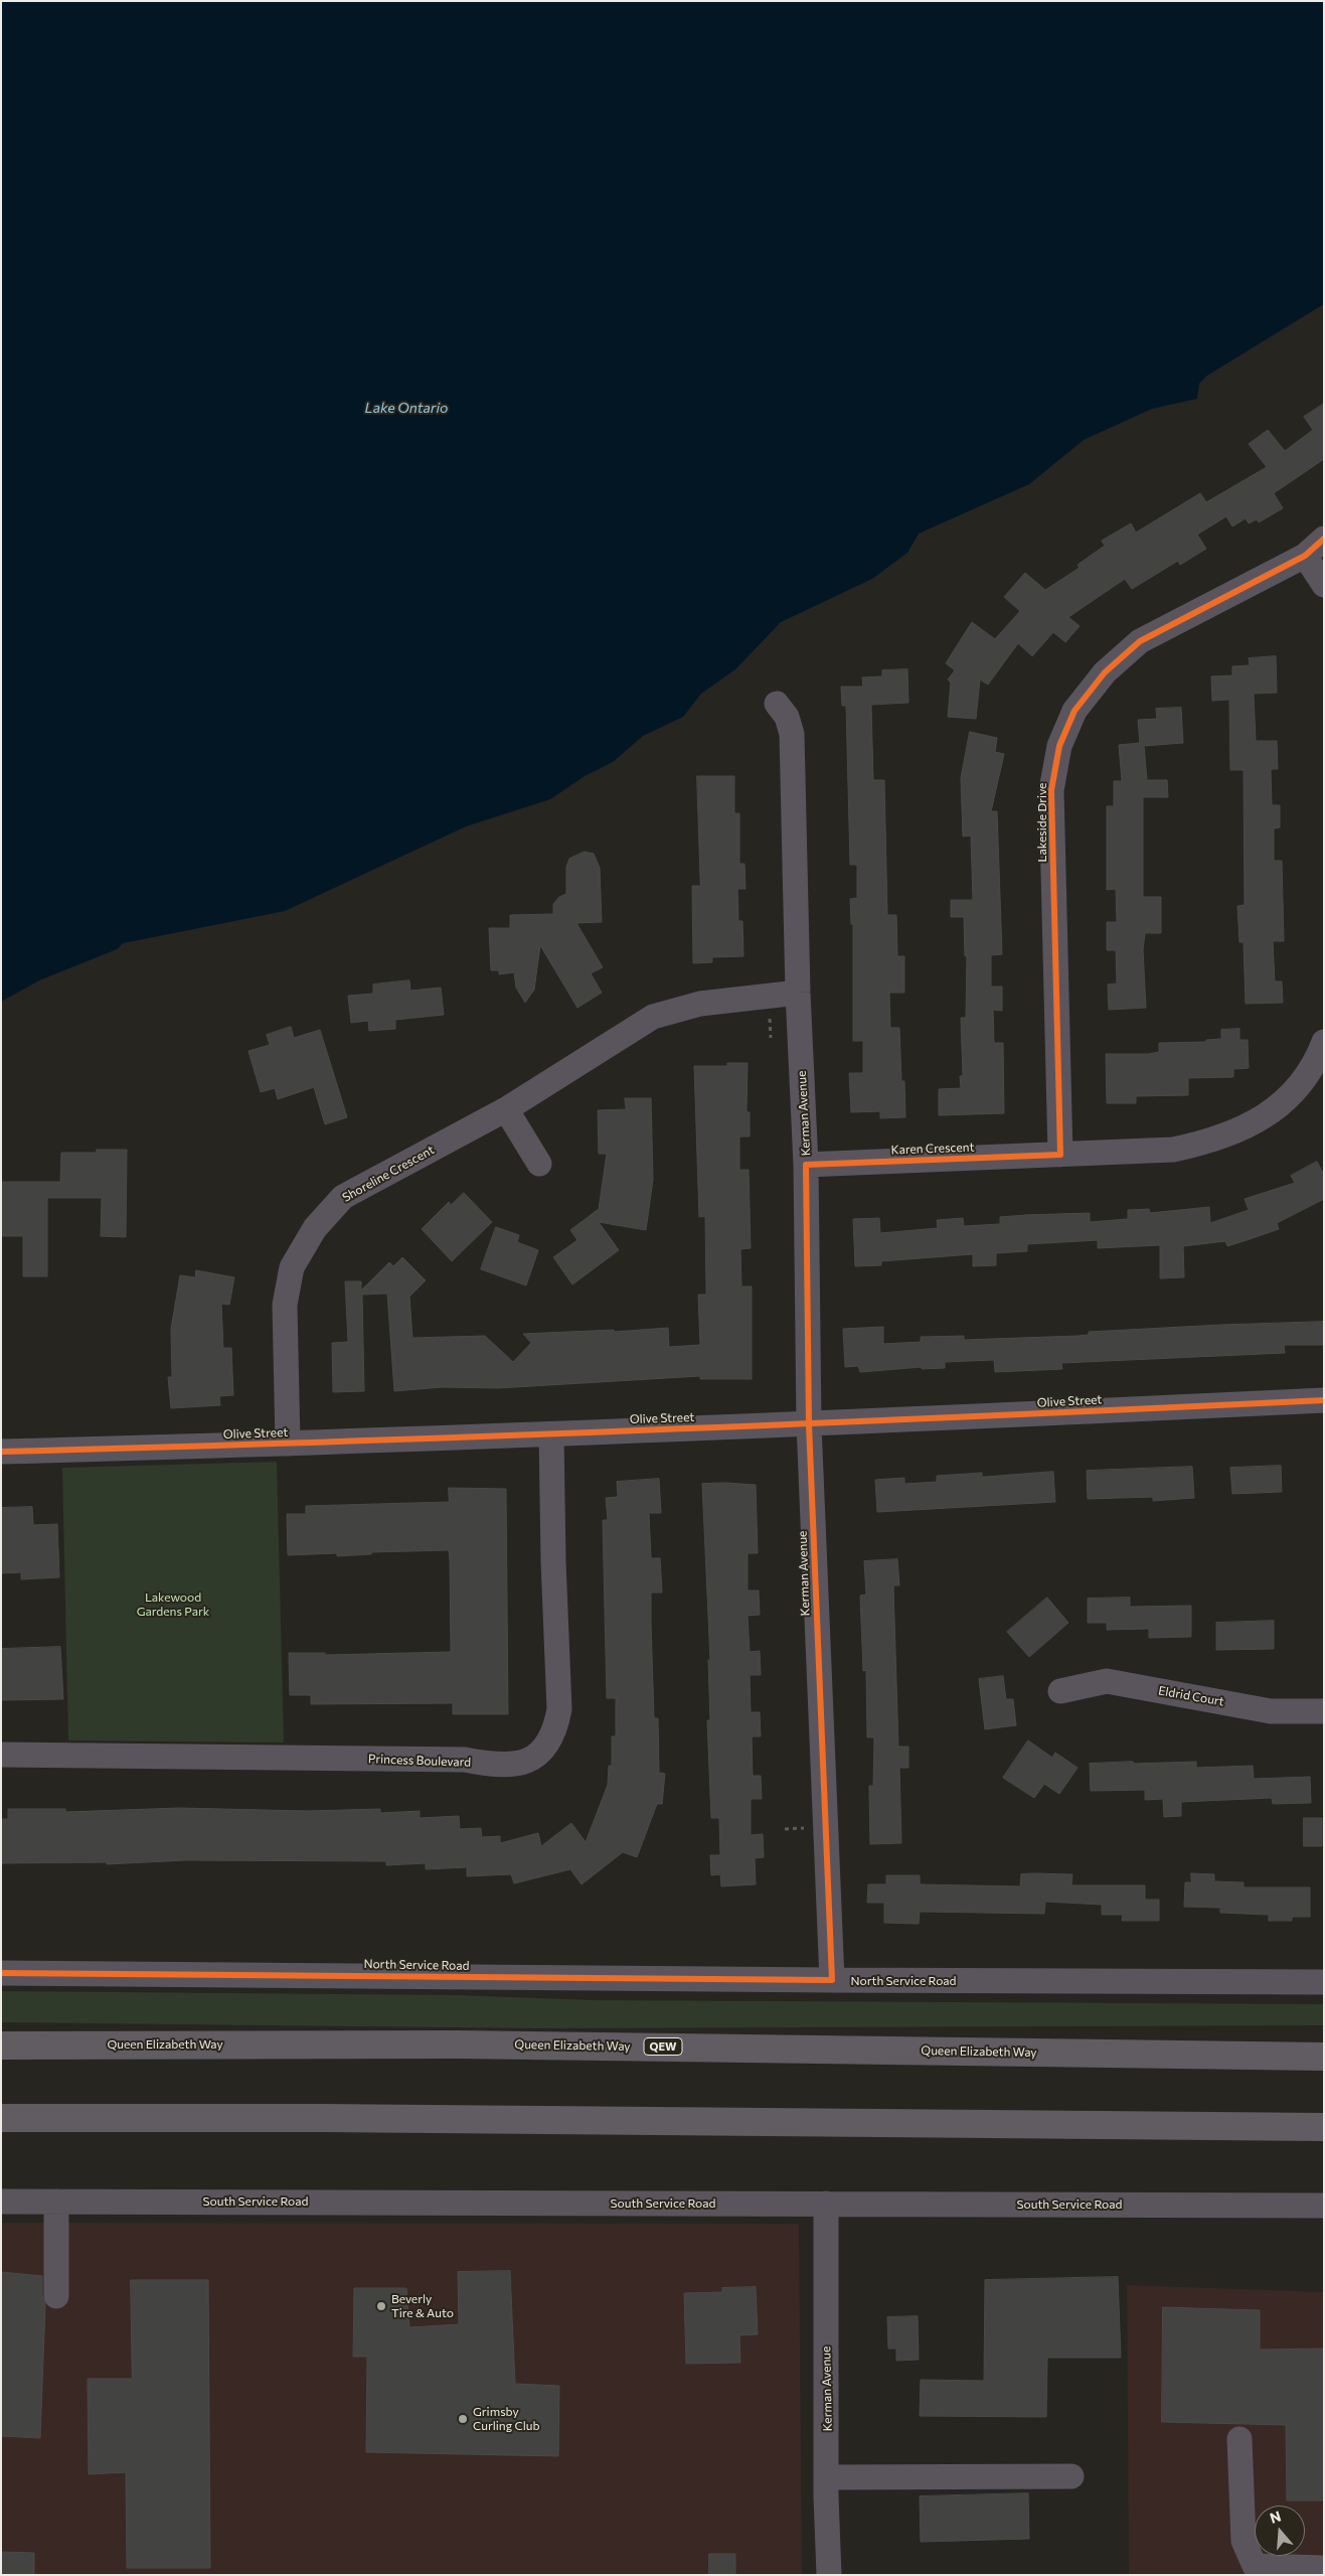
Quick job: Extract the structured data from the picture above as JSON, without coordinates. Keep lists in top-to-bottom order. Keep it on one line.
{"streets":{"highway":["Queen Elizabeth Way","QEW"],"street":["Lakeside Drive","Kerman Avenue","Karen Crescent","Shoreline Crescent","Olive Street","Eldrid Court","Princess Boulevard","North Service Road","South Service Road"]},"crossings":[["Lakeside Drive","Karen Crescent"],["Kerman Avenue","Karen Crescent"],["Kerman Avenue","Shoreline Crescent"],["Kerman Avenue","Olive Street"],["Kerman Avenue","North Service Road"],["Kerman Avenue","South Service Road"],["Shoreline Crescent","Olive Street"],["Olive Street","Princess Boulevard"]],"water":["Lake Ontario"],"parks":["Lakewood Gardens Park"],"places":["Beverly Tire & Auto","Grimsby Curling Club"],"north":"top"}
